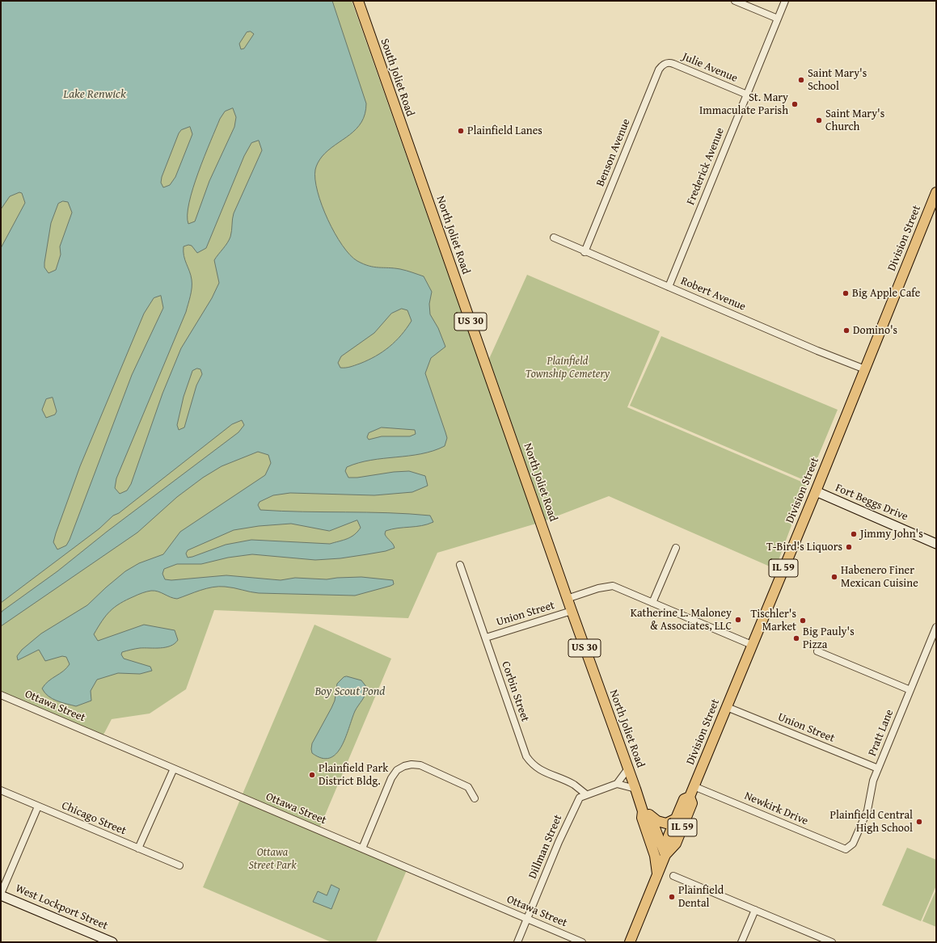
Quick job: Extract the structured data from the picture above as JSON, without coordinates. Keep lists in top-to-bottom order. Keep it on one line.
{"streets":{"main road":["South Joliet Road","North Joliet Road","Division Street","US 30","IL 59"],"street":["Julie Avenue","Benson Avenue","Frederick Avenue","Robert Avenue","Fort Beggs Drive","Union Street","Corbin Street","Ottawa Street","Pratt Lane","Newkirk Drive","Chicago Street","Dillman Street","West Lockport Street"]},"crossings":[["Julie Avenue","Benson Avenue"],["Julie Avenue","Frederick Avenue"],["South Joliet Road","North Joliet Road"],["Benson Avenue","Robert Avenue"],["Frederick Avenue","Robert Avenue"],["North Joliet Road","Division Street"],["North Joliet Road","Union Street"],["Division Street","Robert Avenue"],["Division Street","Fort Beggs Drive"],["Division Street","Union Street"],["Division Street","Newkirk Drive"],["Union Street","Corbin Street"],["Union Street","Pratt Lane"],["Corbin Street","Dillman Street"],["Ottawa Street","Dillman Street"],["Pratt Lane","Newkirk Drive"]],"water":["Lake Renwick","Boy Scout Pond"],"parks":["Plainfield Township Cemetery","Ottawa Street Park"],"places":["Saint Mary's School","St. Mary Immaculate Parish","Saint Mary's Church","Plainfield Lanes","Big Apple Cafe","Domino's","Jimmy John's","T-Bird's Liquors","Habenero Finer Mexican Cuisine","Katherine L. Maloney & Associates, LLC","Tischler's Market","Big Pauly's Pizza","Plainfield Park District Bldg.","Plainfield Central High School","Plainfield Dental"]}
